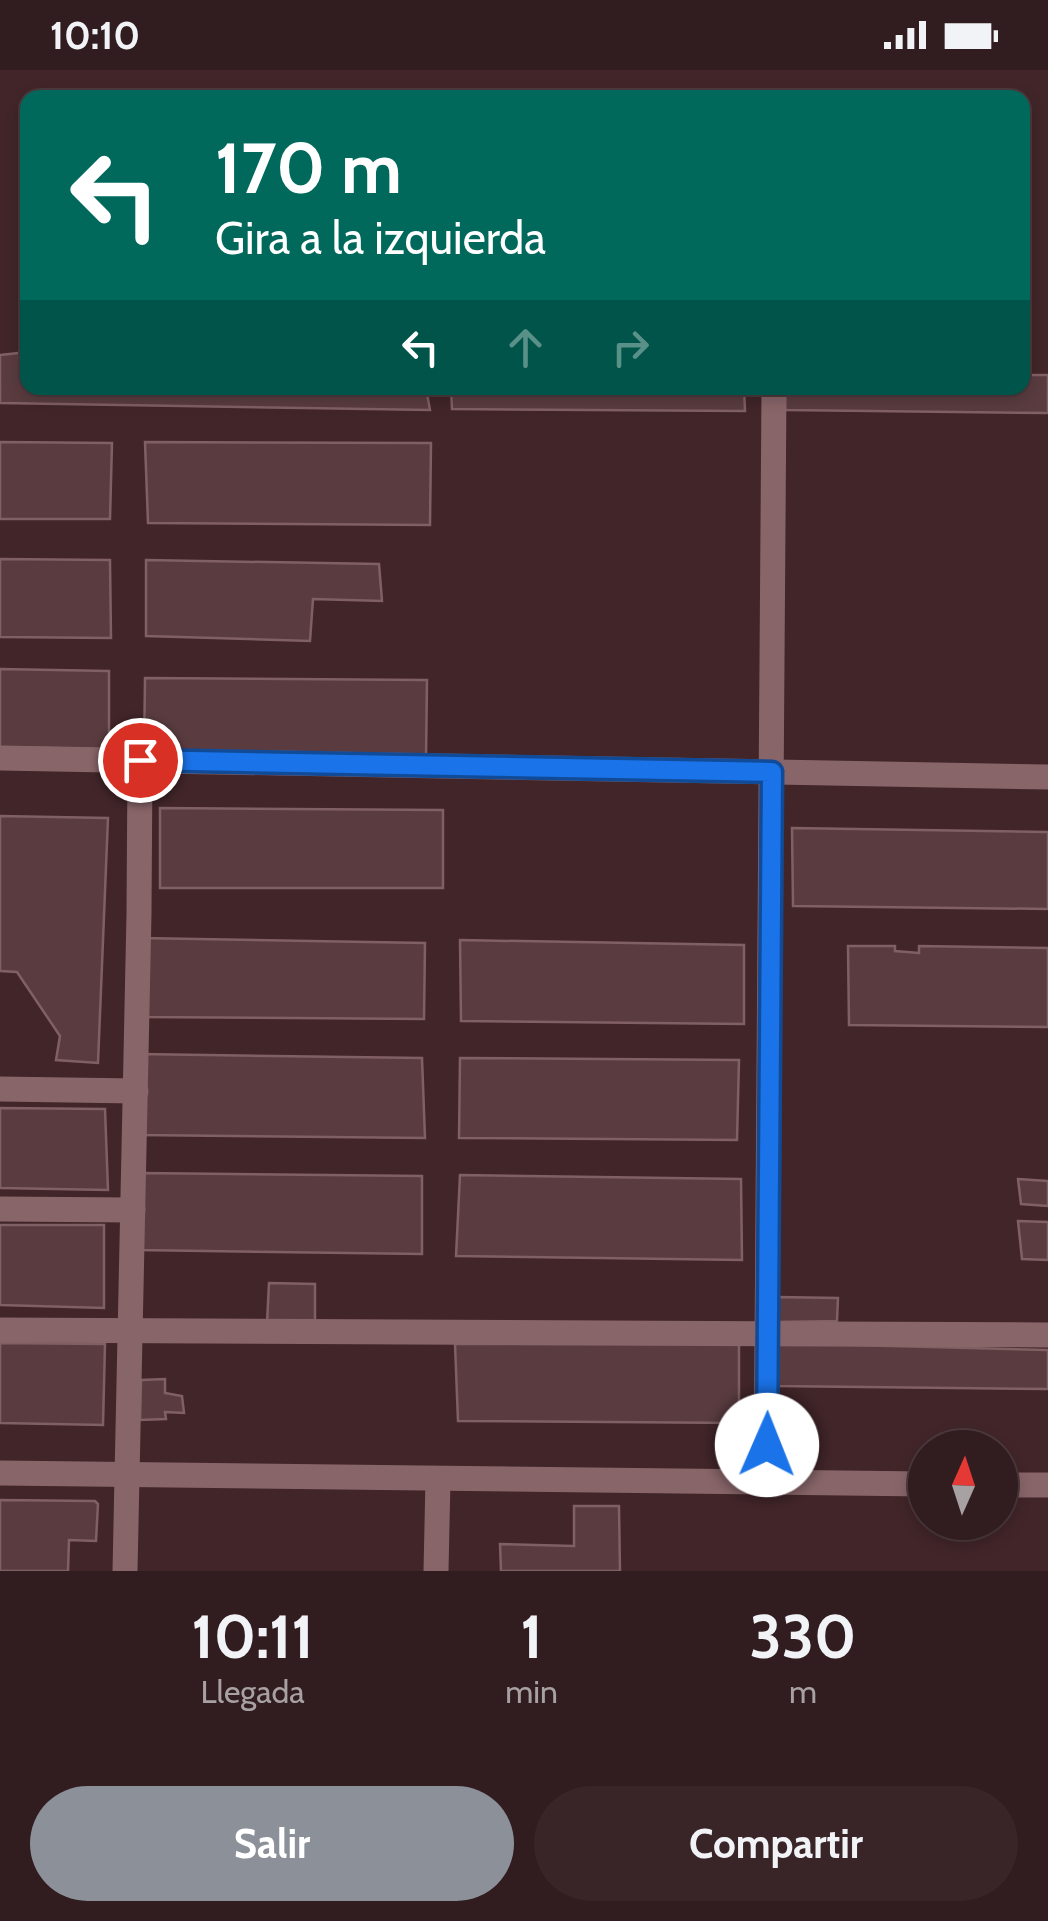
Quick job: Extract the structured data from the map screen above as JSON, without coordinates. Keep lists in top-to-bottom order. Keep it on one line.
{"north":"top","page":{"status":"10:10","turn":["170 m","Gira a la izquierda"],"eta":["10:11","Llegada","1","min","330","m"],"buttons":["Salir","Compartir"]}}
